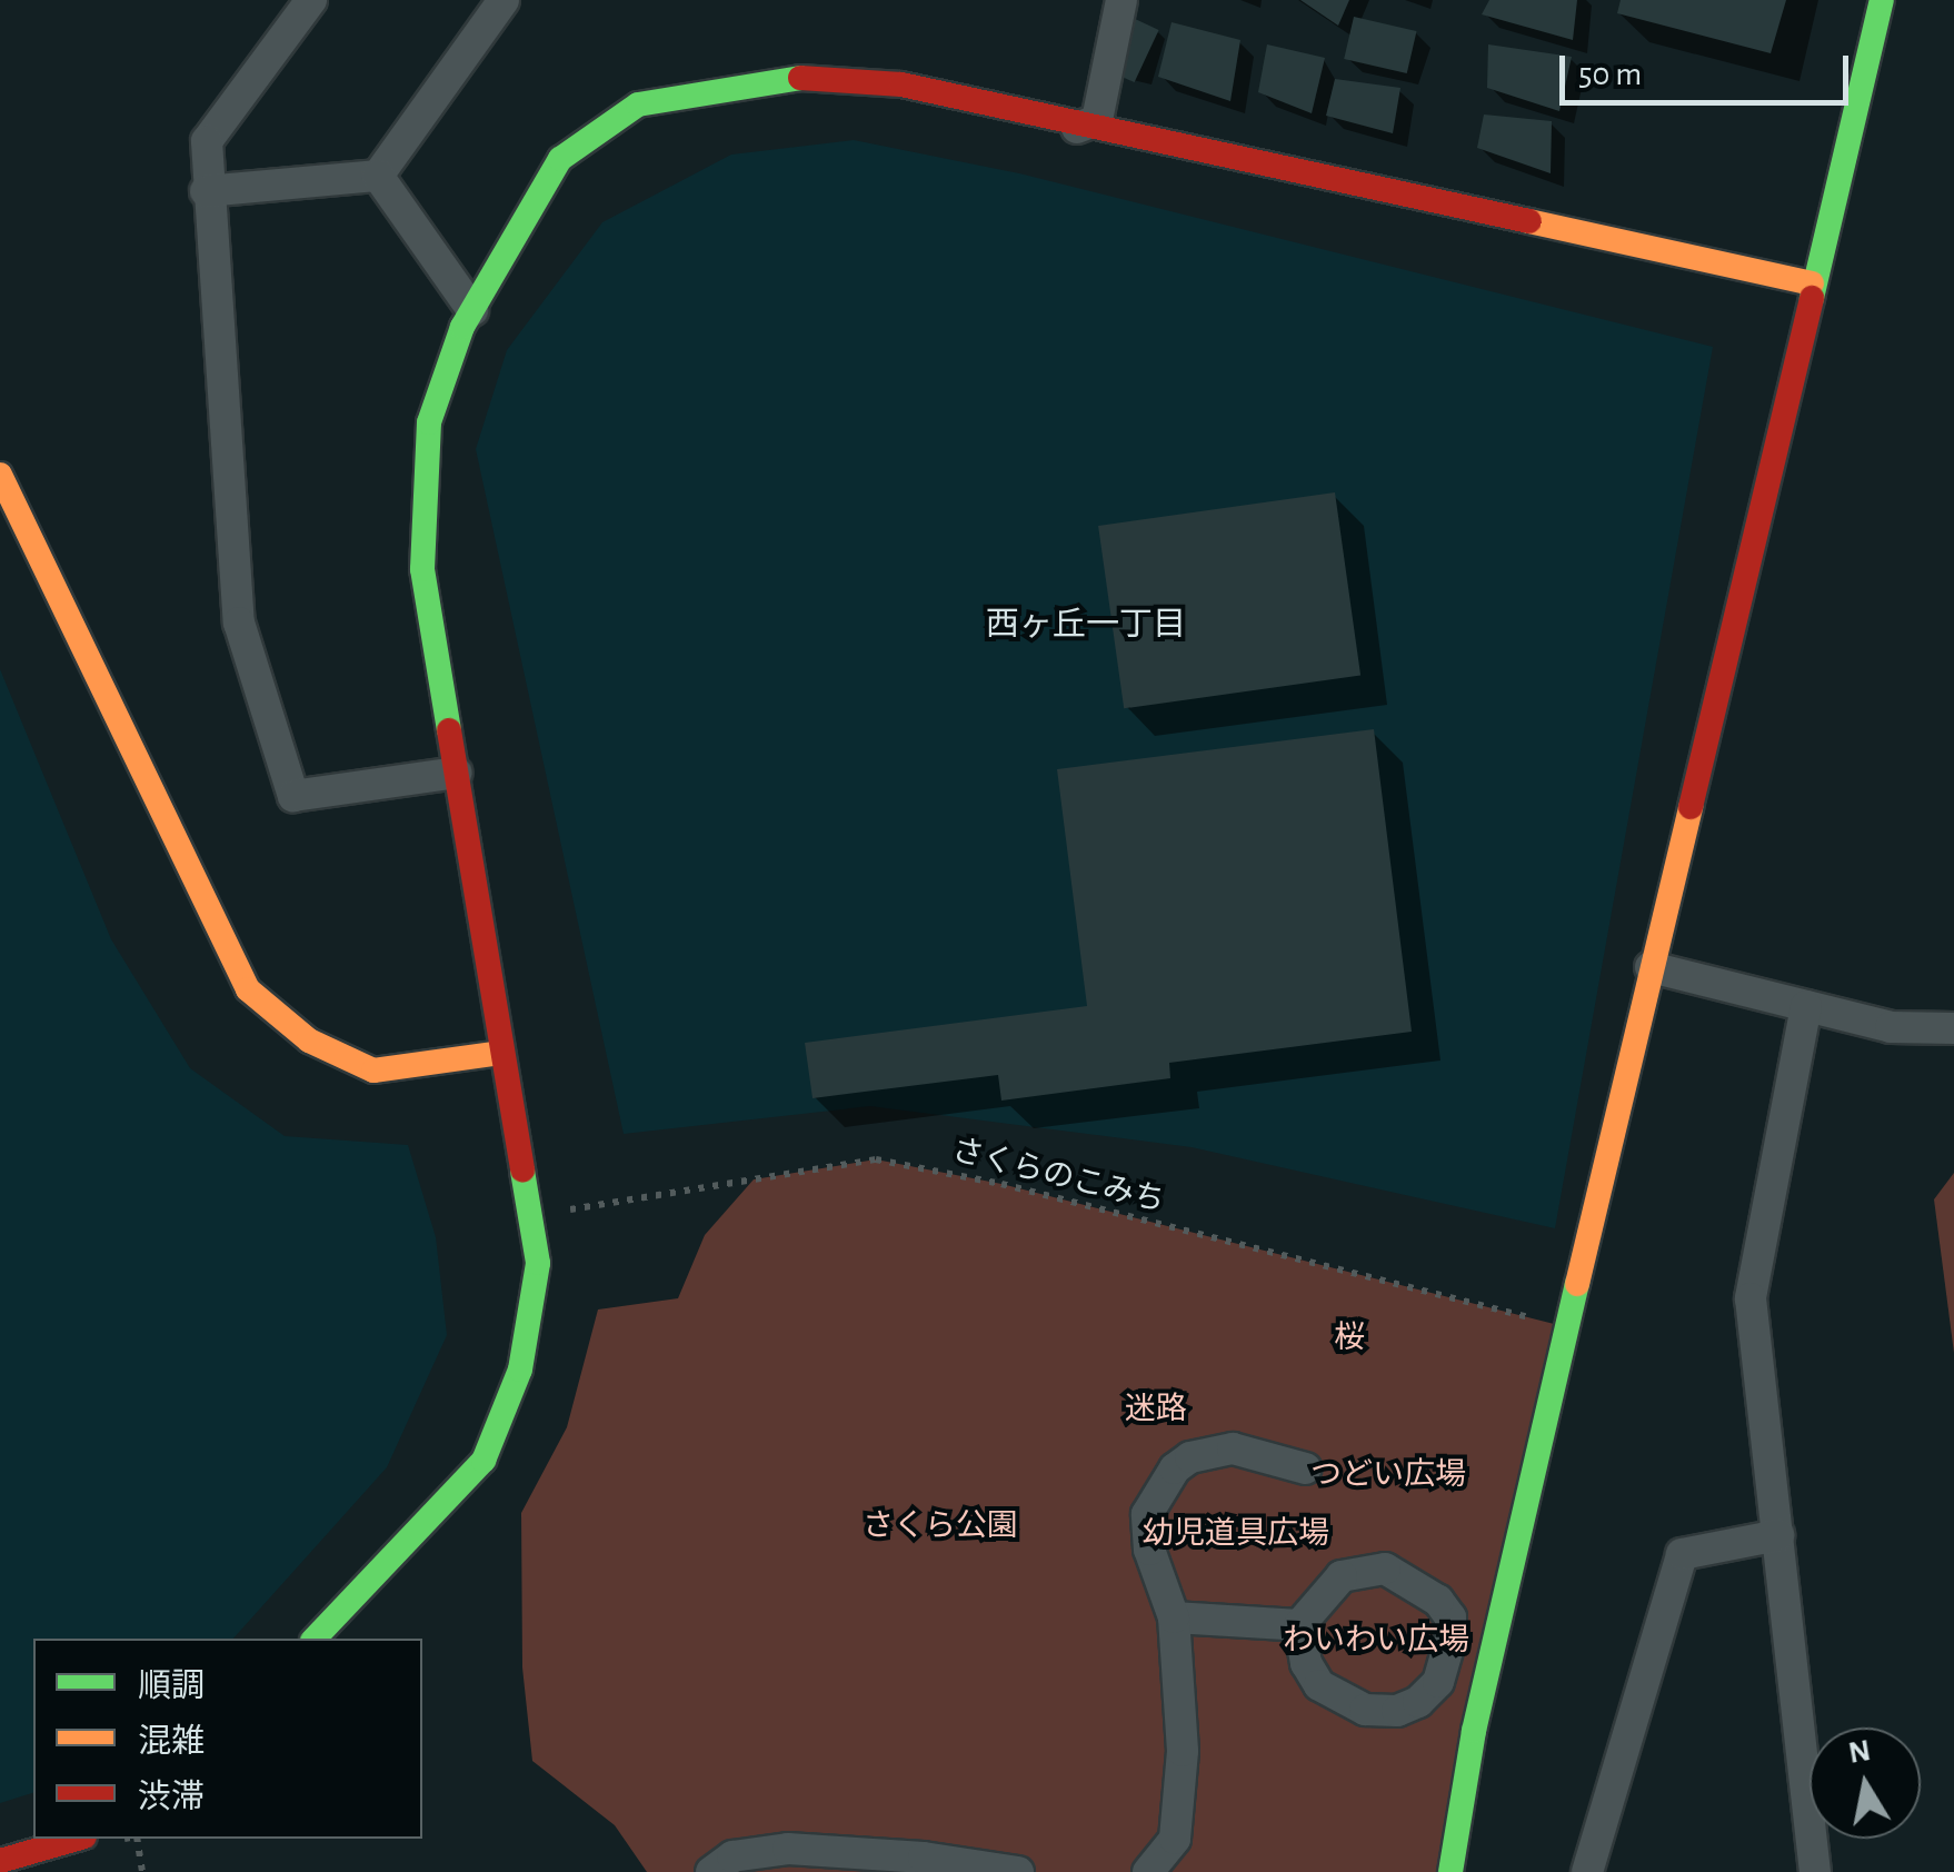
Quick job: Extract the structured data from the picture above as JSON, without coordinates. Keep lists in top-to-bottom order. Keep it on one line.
{"streets":{"path":["さくらのこみち"]},"districts":["西ヶ丘一丁目"],"parks":["桜","迷路","つどい広場","さくら公園","幼児道具広場","わいわい広場"],"legend":["順調","混雑","渋滞"],"scale_bar":"50 m","north":"top"}
